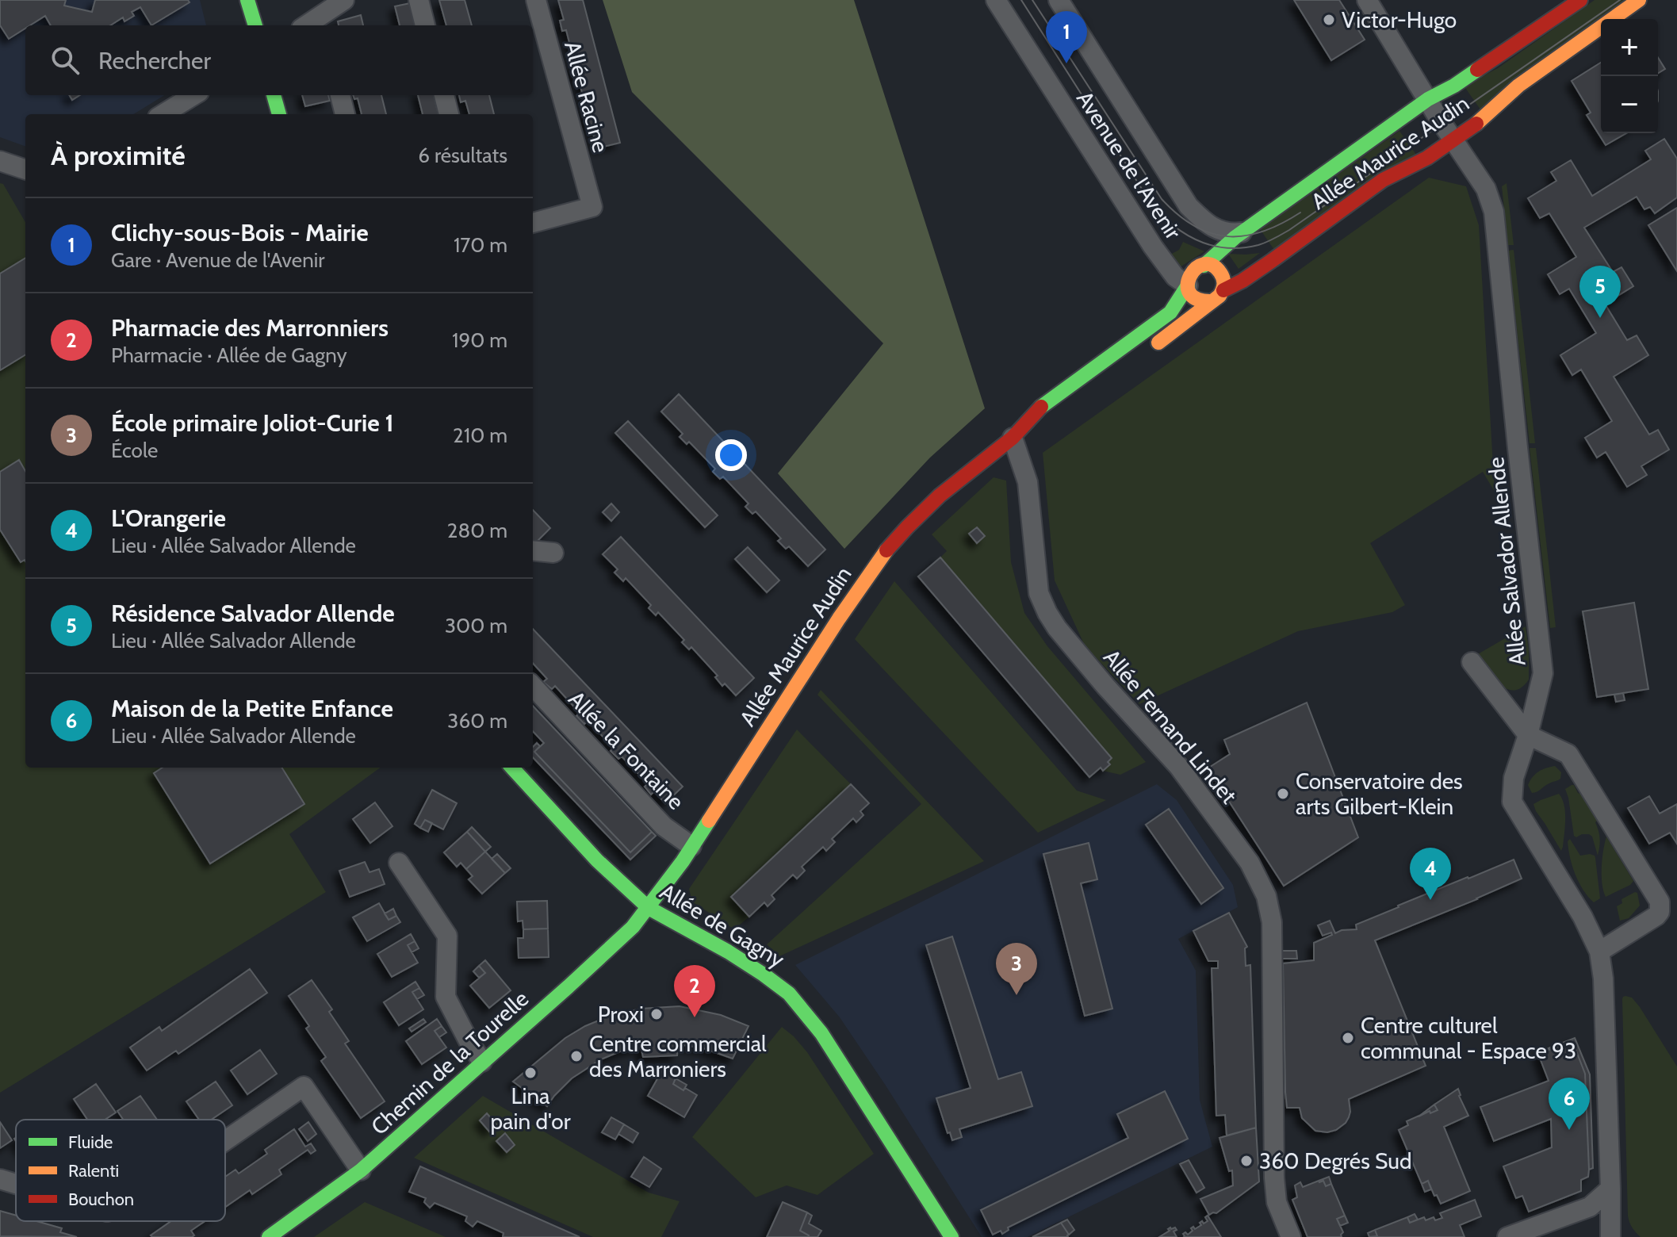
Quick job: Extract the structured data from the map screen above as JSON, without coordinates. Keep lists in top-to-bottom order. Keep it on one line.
{"streets":{"street":["Allée Racine","Allée Maurice Audin","Avenue de l'Avenir","Allée Salvador Allende","Allée Fernand Lindet","Allée la Fontaine","Allée de Gagny","Chemin de la Tourelle"]},"crossings":[["Allée Maurice Audin","Avenue de l'Avenir"],["Allée Maurice Audin","Allée Salvador Allende"],["Allée Maurice Audin","Allée Fernand Lindet"],["Allée Maurice Audin","Allée la Fontaine"],["Allée Maurice Audin","Allée de Gagny"],["Allée Maurice Audin","Chemin de la Tourelle"],["Allée de Gagny","Chemin de la Tourelle"]],"places":["Victor-Hugo","Conservatoire des arts Gilbert-Klein","Proxi","Centre culturel communal - Espace 93","Centre commercial des Marroniers","Lina pain d'or","360 Degrés Sud"],"legend":["Fluide","Ralenti","Bouchon"],"page":{"pins":["1","5","4","3","2","6"],"map_buttons":["+","−"],"search":"Rechercher","heading":["À proximité","6 résultats"],"list":[{"mark":"1","name":"Clichy-sous-Bois - Mairie","note":"Gare · Avenue de l'Avenir","value":"170 m"},{"mark":"2","name":"Pharmacie des Marronniers","note":"Pharmacie · Allée de Gagny","value":"190 m"},{"mark":"3","name":"École primaire Joliot-Curie 1","note":"École","value":"210 m"},{"mark":"4","name":"L'Orangerie","note":"Lieu · Allée Salvador Allende","value":"280 m"},{"mark":"5","name":"Résidence Salvador Allende","note":"Lieu · Allée Salvador Allende","value":"300 m"},{"mark":"6","name":"Maison de la Petite Enfance","note":"Lieu · Allée Salvador Allende","value":"360 m"}]}}
